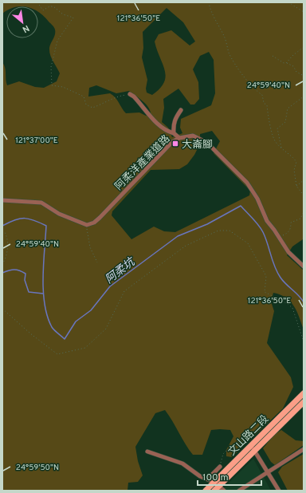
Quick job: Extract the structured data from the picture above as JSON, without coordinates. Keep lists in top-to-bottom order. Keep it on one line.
{"streets":{"main road":["文山路二段"],"street":["阿柔洋產業道路"]},"water":["阿柔坑"],"places":{"transit":["大崙腳"]},"scale_bar":"100 m","north":"bottom right","coordinates":["121°36'50\"E","24°59'40\"N","121°37'00\"E","24°59'50\"N"]}
